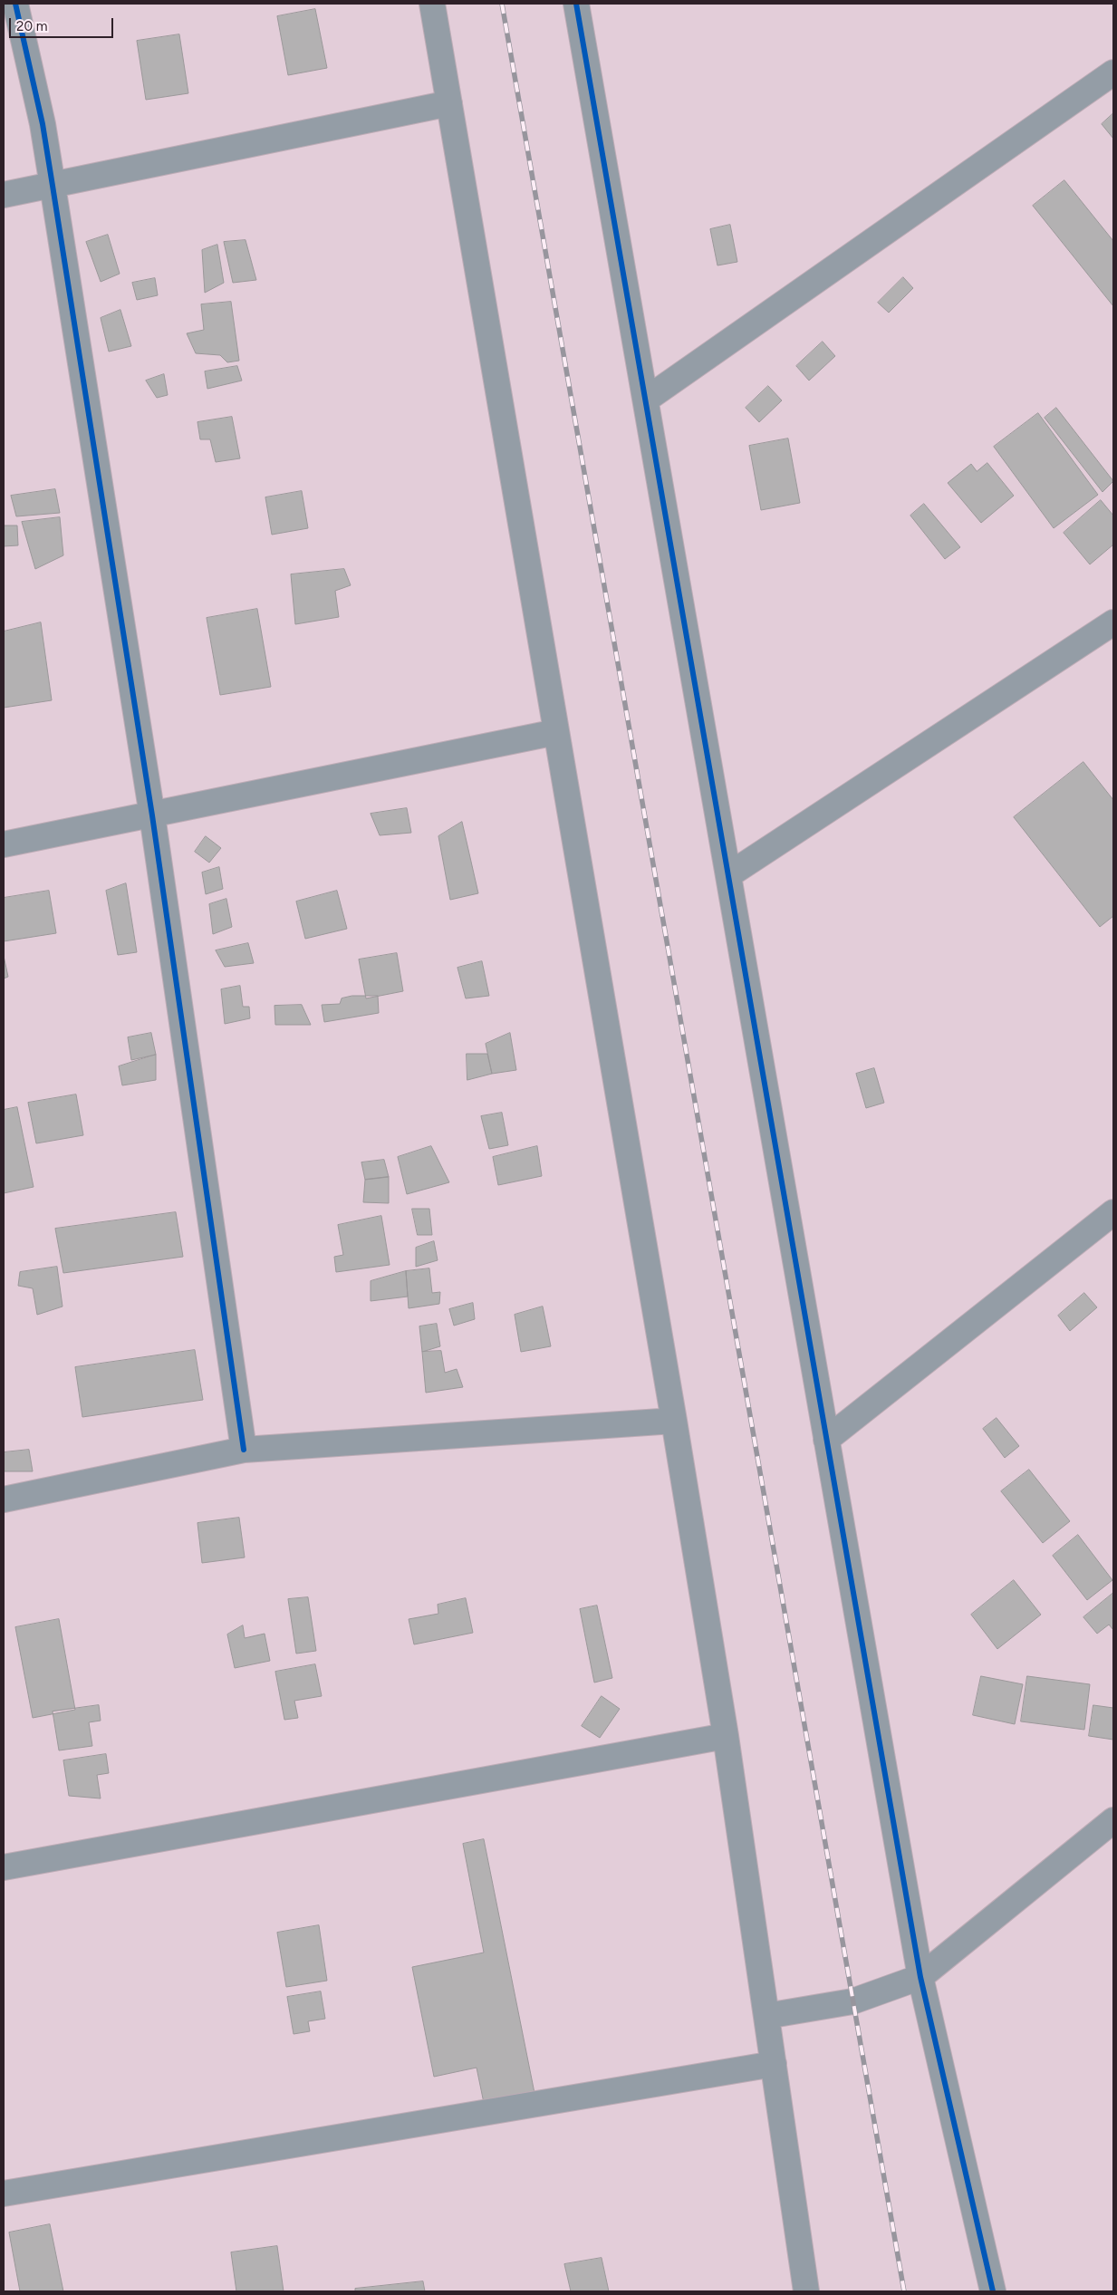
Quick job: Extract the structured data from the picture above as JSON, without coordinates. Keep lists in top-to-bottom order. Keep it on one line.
{"scale_bar":"20 m"}
